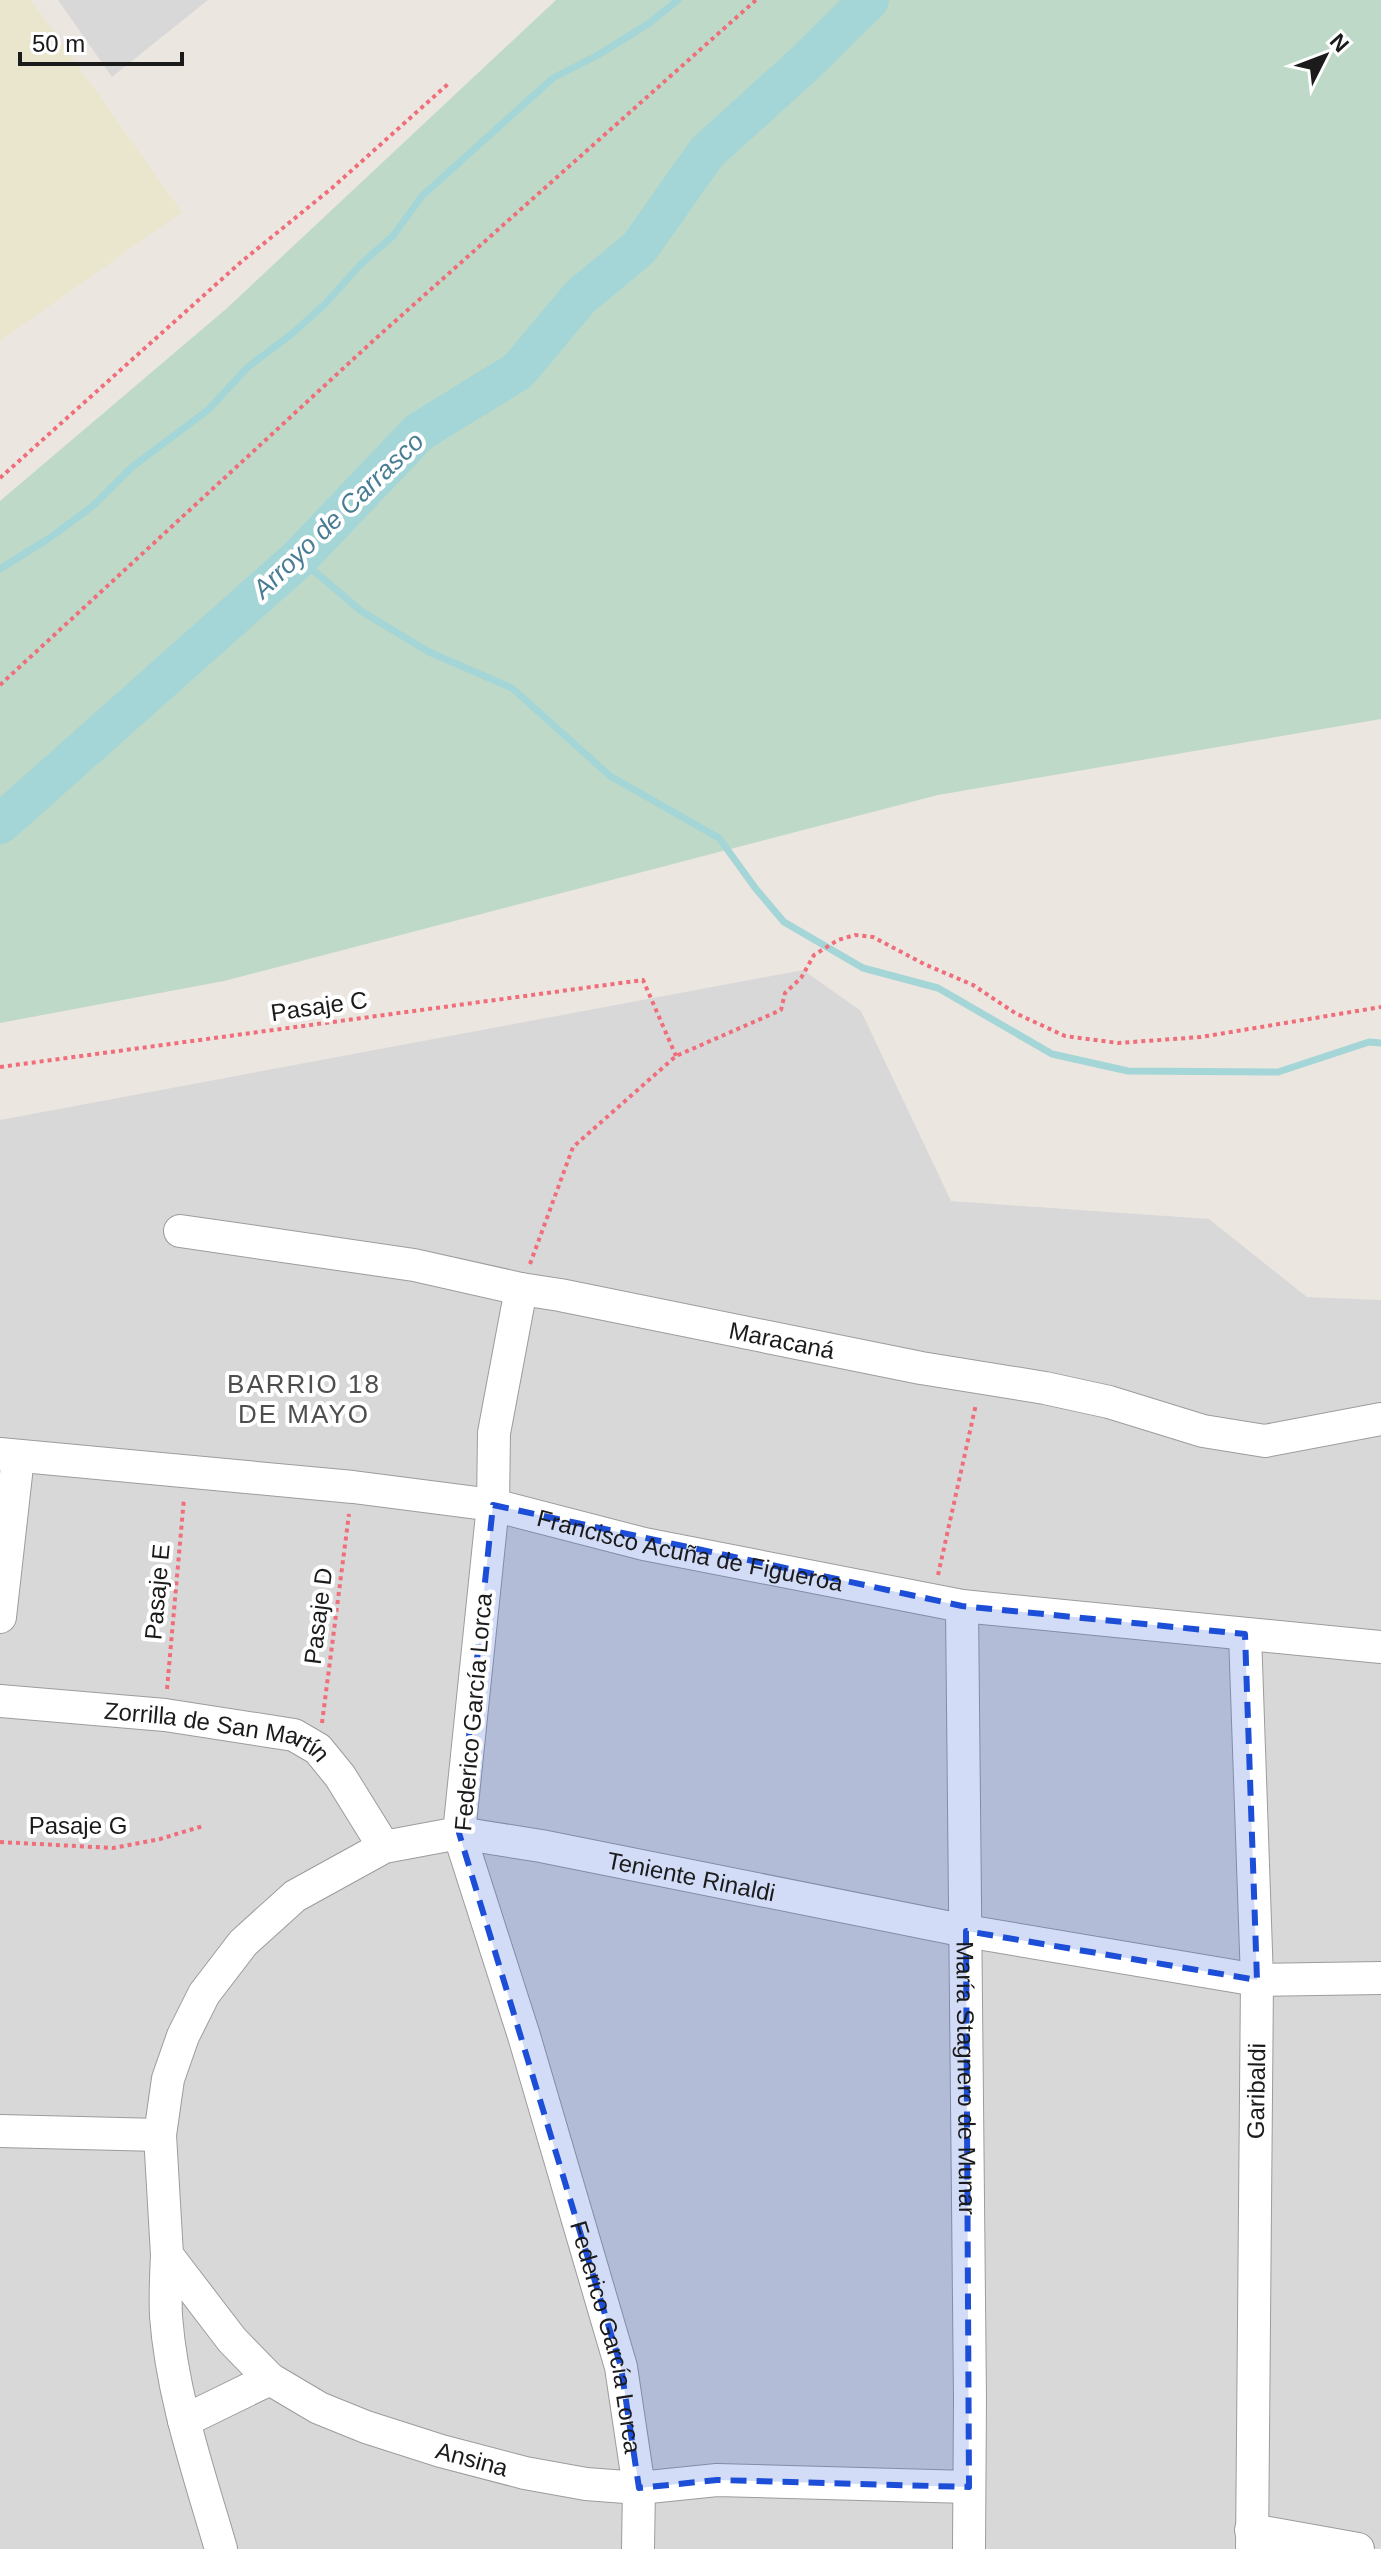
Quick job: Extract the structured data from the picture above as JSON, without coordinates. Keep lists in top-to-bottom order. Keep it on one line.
{"streets":{"street":["Maracaná","Francisco Acuña de Figueroa","Federico García Lorca","Zorrilla de San Martín","Teniente Rinaldi","María Stagnero de Munar","Garibaldi","Ansina"],"path":["Pasaje C","Pasaje E","Pasaje D","Pasaje G"]},"crossings":[["Maracaná","Federico García Lorca"],["Francisco Acuña de Figueroa","Pasaje E"],["Francisco Acuña de Figueroa","Pasaje D"],["Francisco Acuña de Figueroa","Federico García Lorca"],["Francisco Acuña de Figueroa","María Stagnero de Munar"],["Francisco Acuña de Figueroa","Garibaldi"],["Pasaje E","Zorrilla de San Martín"],["Pasaje D","Zorrilla de San Martín"],["Federico García Lorca","Teniente Rinaldi"],["Federico García Lorca","Ansina"],["Zorrilla de San Martín","Teniente Rinaldi"],["Teniente Rinaldi","María Stagnero de Munar"],["Teniente Rinaldi","Garibaldi"],["María Stagnero de Munar","Ansina"]],"districts":["BARRIO 18 DE MAYO"],"water":["Arroyo de Carrasco"],"scale_bar":"50 m","north":"top right"}
